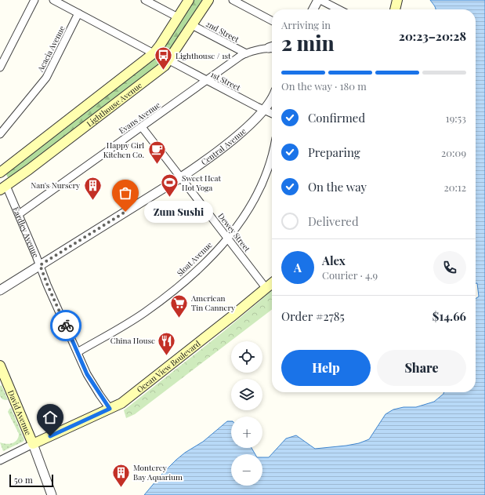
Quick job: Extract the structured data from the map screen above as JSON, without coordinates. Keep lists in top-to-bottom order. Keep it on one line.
{"streets":{"main road":["Lighthouse Avenue","Eardley Avenue","Ocean View Boulevard","David Avenue"],"street":["2nd Street","Acacia Avenue","1st Street","Evans Avenue","Central Avenue","Dewey Street","Sloat Avenue"]},"crossings":[["2nd Street","Lighthouse Avenue"],["2nd Street","Evans Avenue"],["1st Street","Lighthouse Avenue"],["1st Street","Evans Avenue"],["1st Street","Central Avenue"],["Lighthouse Avenue","Eardley Avenue"],["Evans Avenue","Eardley Avenue"],["Evans Avenue","Dewey Street"],["Central Avenue","Eardley Avenue"],["Central Avenue","Dewey Street"],["Eardley Avenue","Sloat Avenue"],["Eardley Avenue","Ocean View Boulevard"],["Dewey Street","Sloat Avenue"],["Dewey Street","Ocean View Boulevard"],["Ocean View Boulevard","David Avenue"]],"places":{"bus stop":["Lighthouse / 1st"],"cafe":["Happy Girl Kitchen Co."],"sports":["Sweet Heat Hot Yoga"],"building":["Nan's Nursery","Monterey Bay Aquarium"],"other":["Zum Sushi"],"supermarket":["American Tin Cannery"],"restaurant":["China House"]},"scale_bar":"50 m","page":{"heading":["2 min","Arriving in","20:23–20:28"],"panel":["Alex","Courier · 4.9","Order #2785","$14.66"],"bar":"On the way · 180 m","list":[["Confirmed","19:53"],["Preparing","20:09"],["On the way","20:12"],"Delivered"],"bubble":"Zum Sushi","round":"A","map_buttons":["+","−"],"buttons":["Help","Share"],"scale":"50 m"}}
